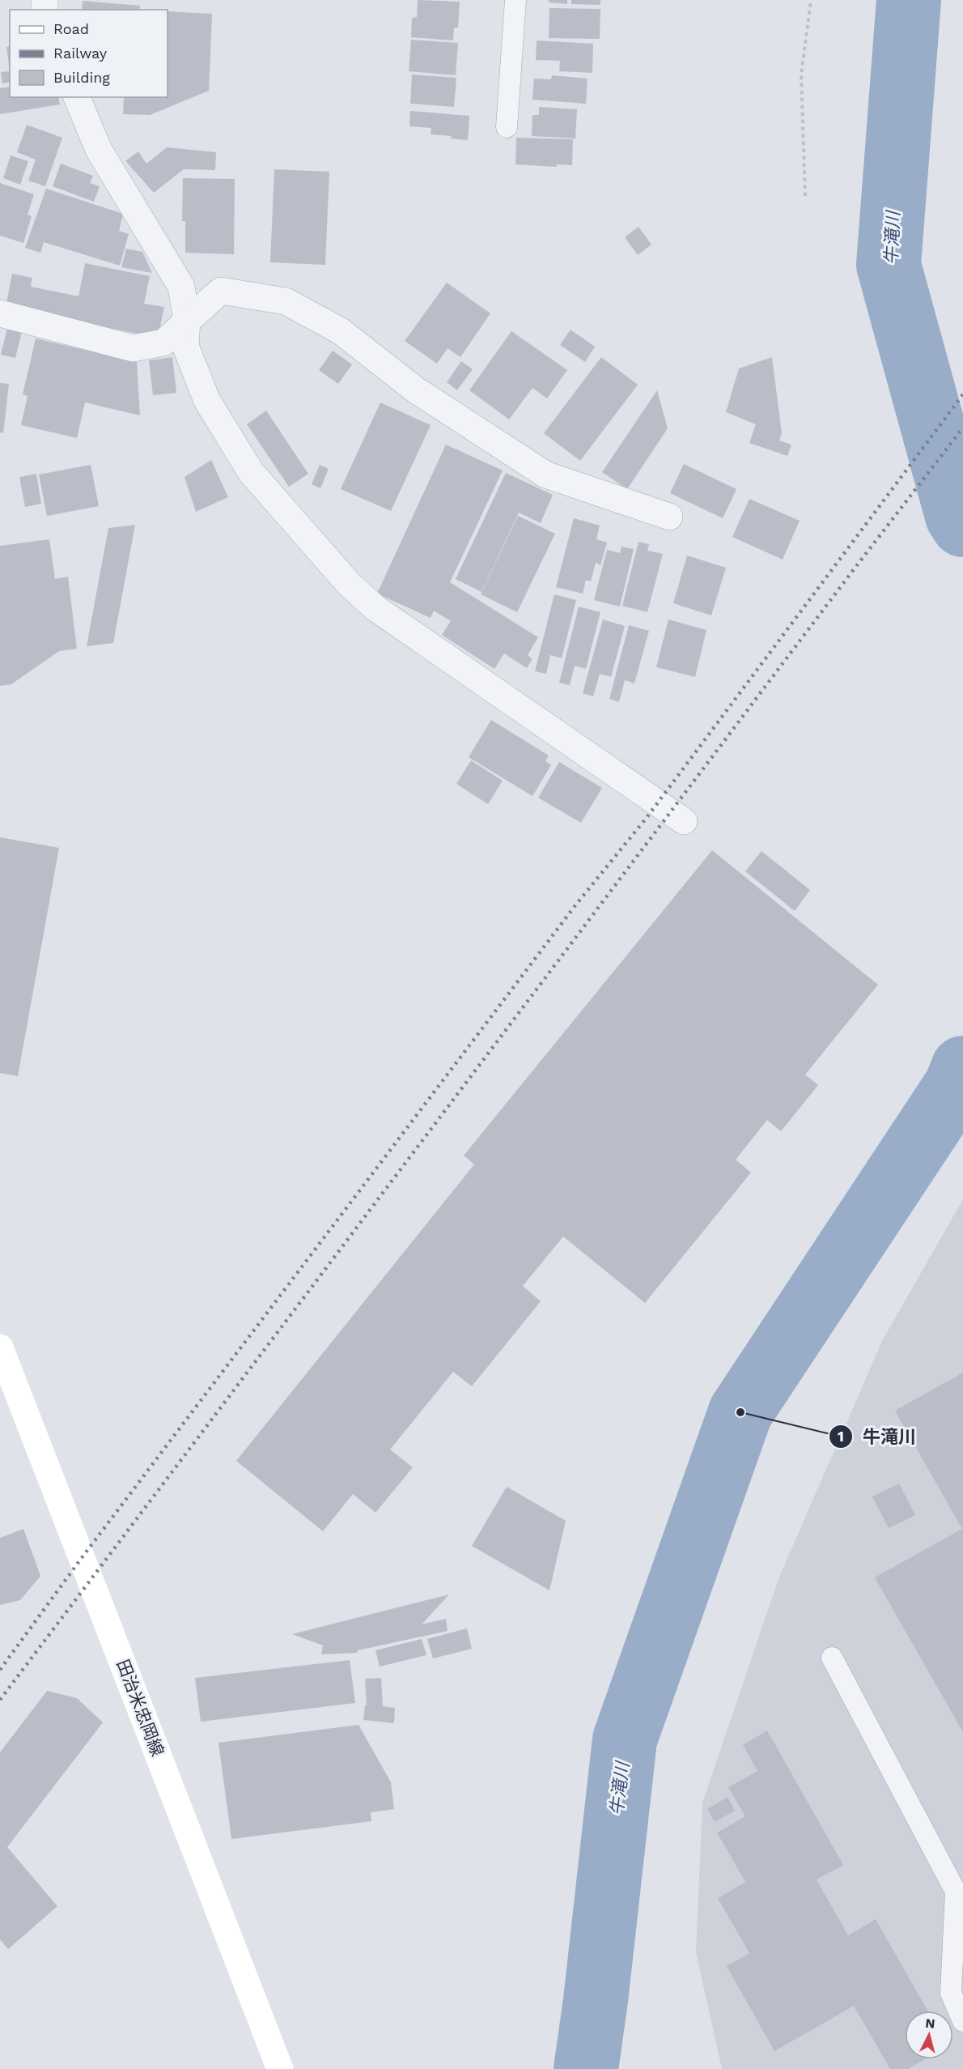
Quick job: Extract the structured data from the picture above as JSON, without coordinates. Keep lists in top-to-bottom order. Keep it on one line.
{"streets":{"main road":["田治米忠岡線"]},"water":["牛滝川"],"places":["牛滝川"],"legend":["Road","Railway","Building"],"north":"top"}
